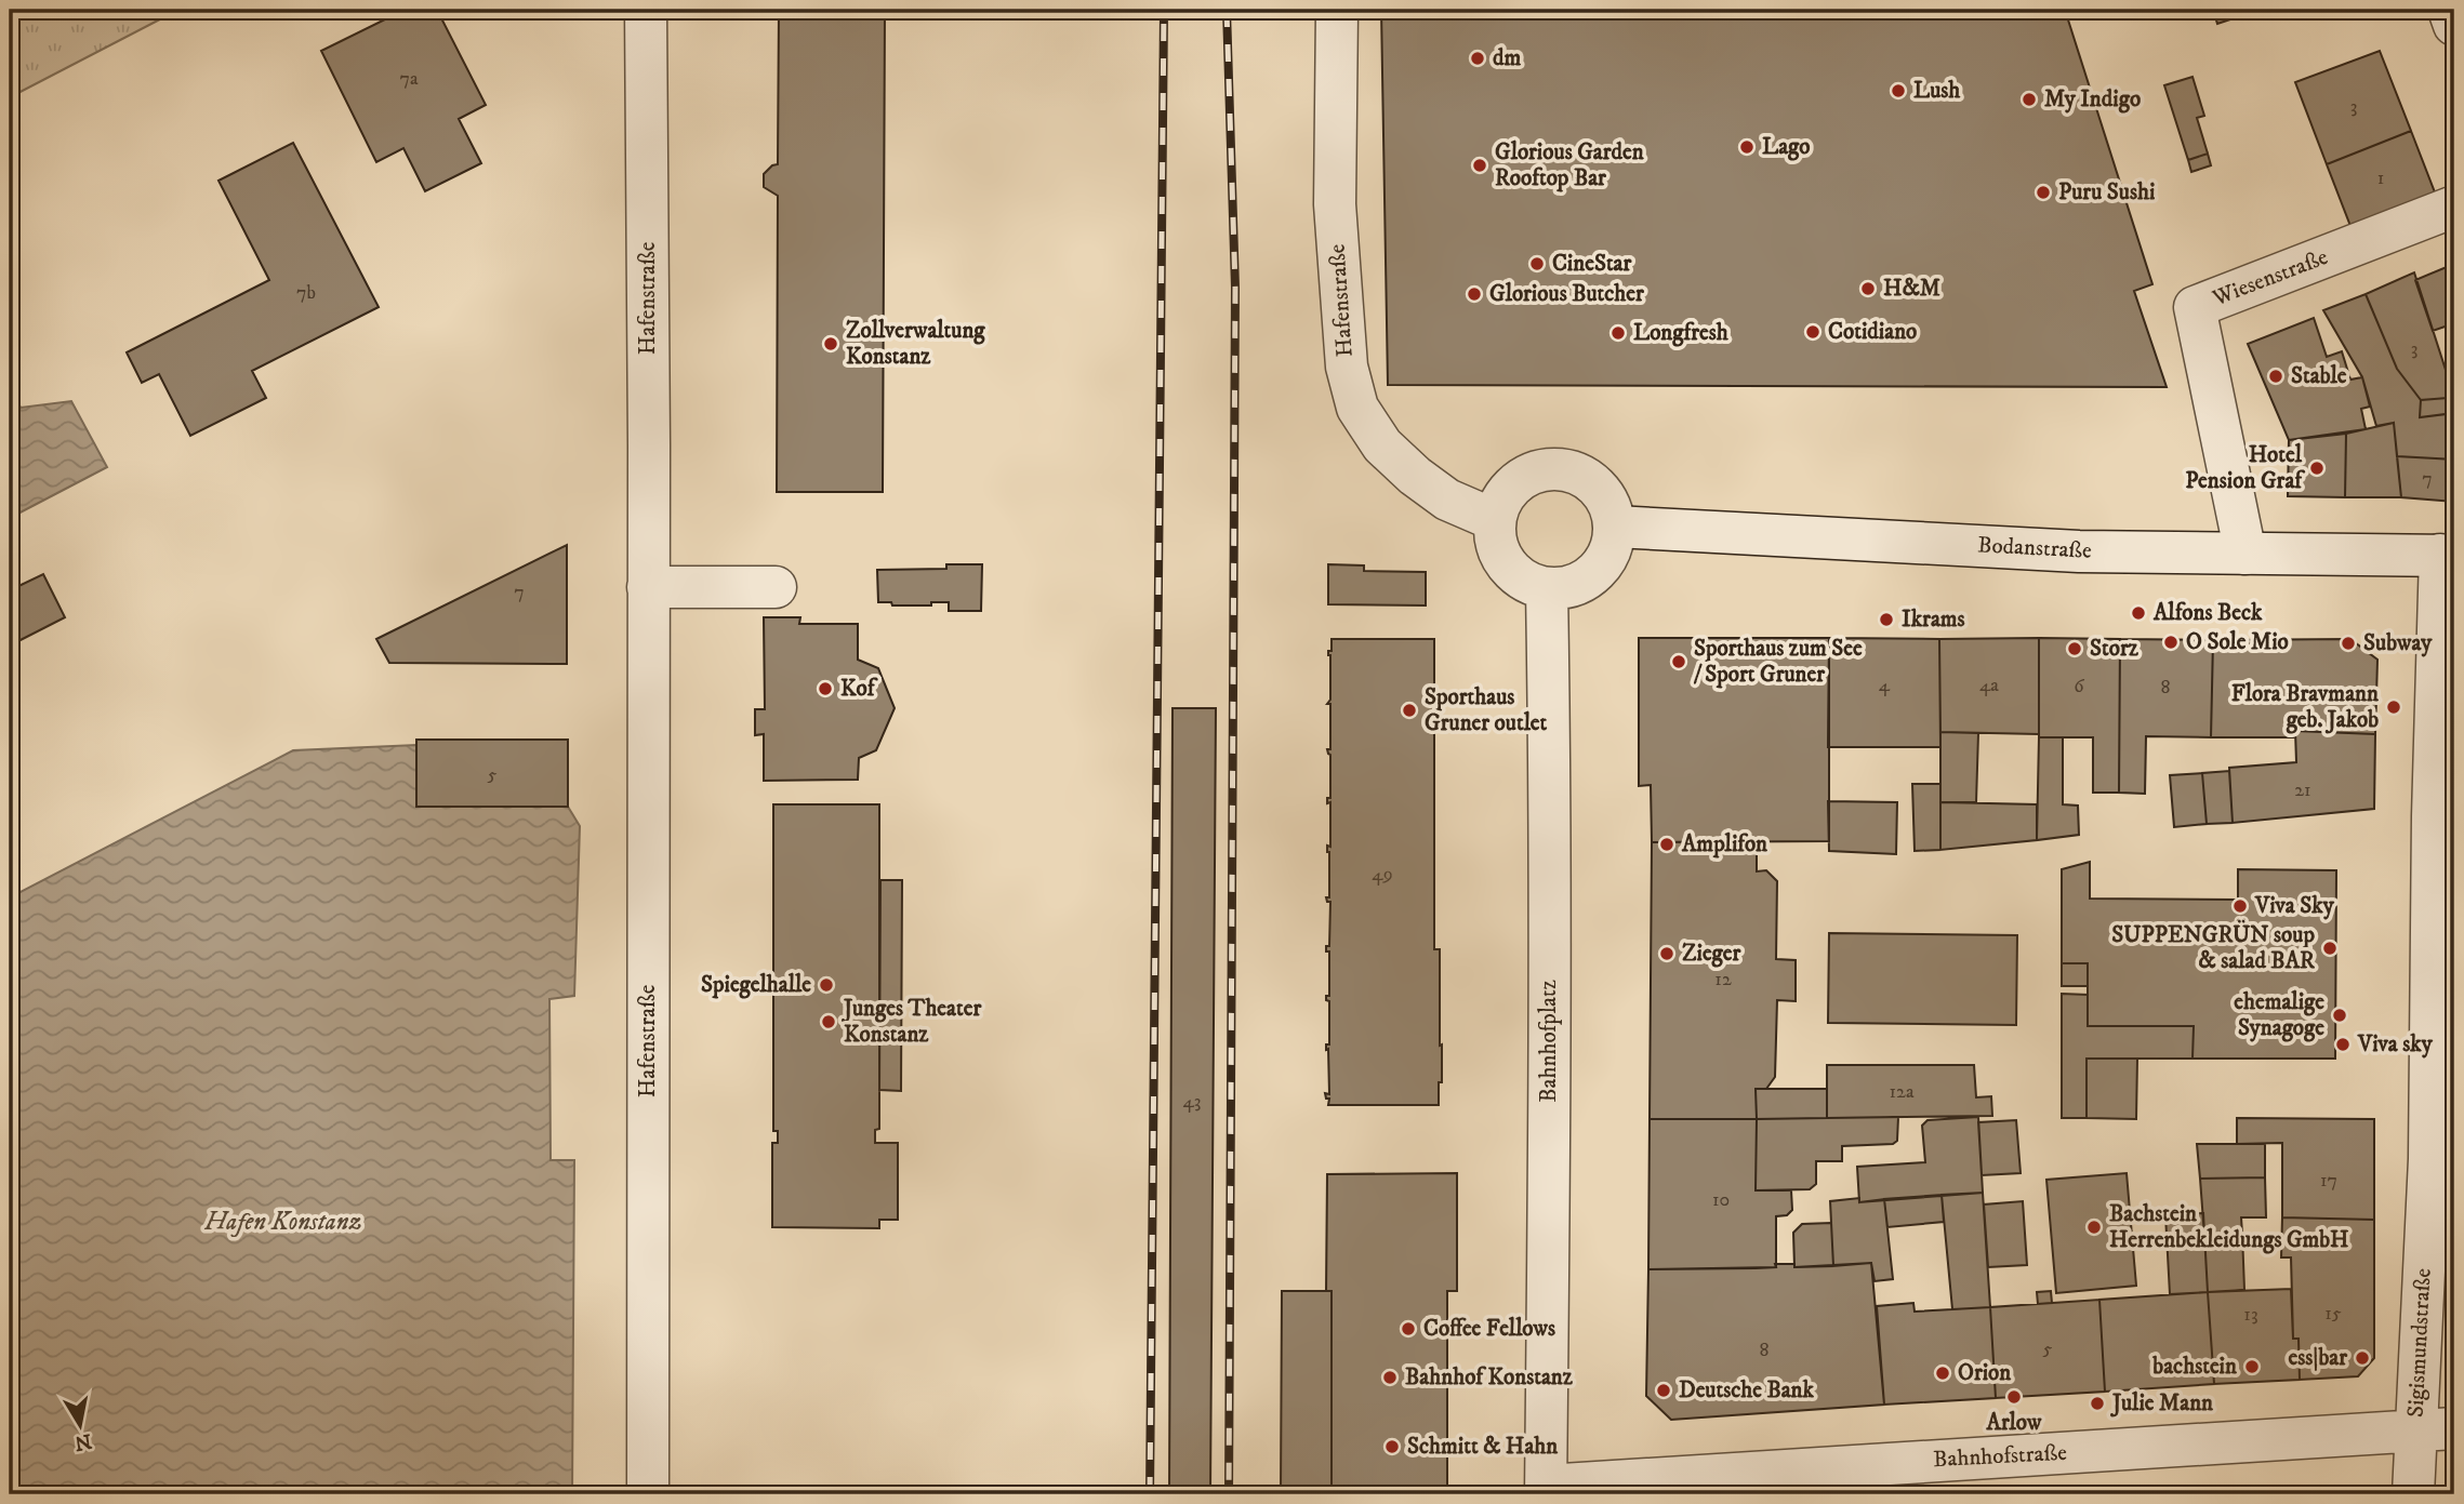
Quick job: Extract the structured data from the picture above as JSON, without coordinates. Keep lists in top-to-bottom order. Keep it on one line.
{"streets":{"street":["Wiesenstraße","Hafenstraße","Bodanstraße","Bahnhofplatz","Sigismundstraße","Bahnhofstraße"]},"crossings":[["Wiesenstraße","Bodanstraße"],["Hafenstraße","Bodanstraße"],["Hafenstraße","Bahnhofplatz"],["Bodanstraße","Bahnhofplatz"],["Bodanstraße","Sigismundstraße"],["Bahnhofplatz","Bahnhofstraße"],["Sigismundstraße","Bahnhofstraße"]],"water":["Hafen Konstanz"],"places":["dm","Lush","My Indigo","Lago","Glorious Garden Rooftop Bar","Puru Sushi","CineStar","H&M","Glorious Butcher","Cotidiano","Longfresh","Zollverwaltung Konstanz","Stable","Hotel Pension Graf","Alfons Beck","Ikrams","O Sole Mio","Subway","Storz","Sporthaus zum See / Sport Gruner","Kof","Flora Bravmann geb. Jakob","Sporthaus Gruner outlet","Amplifon","Viva Sky","SUPPENGRÜN soup & salad BAR","Zieger","Spiegelhalle","ehemalige Synagoge","Junges Theater Konstanz","Viva sky","Bachstein Herrenbekleidungs GmbH","Coffee Fellows","ess|bar","bachstein","Orion","Bahnhof Konstanz","Deutsche Bank","Arlow","Julie Mann","Schmitt & Hahn"],"house_numbers":["7a","3","1","7b","3","7","7","4","4a","6","8","5","21","49","12","12a","43","17","10","15","13","5","8"],"north":"bottom"}
